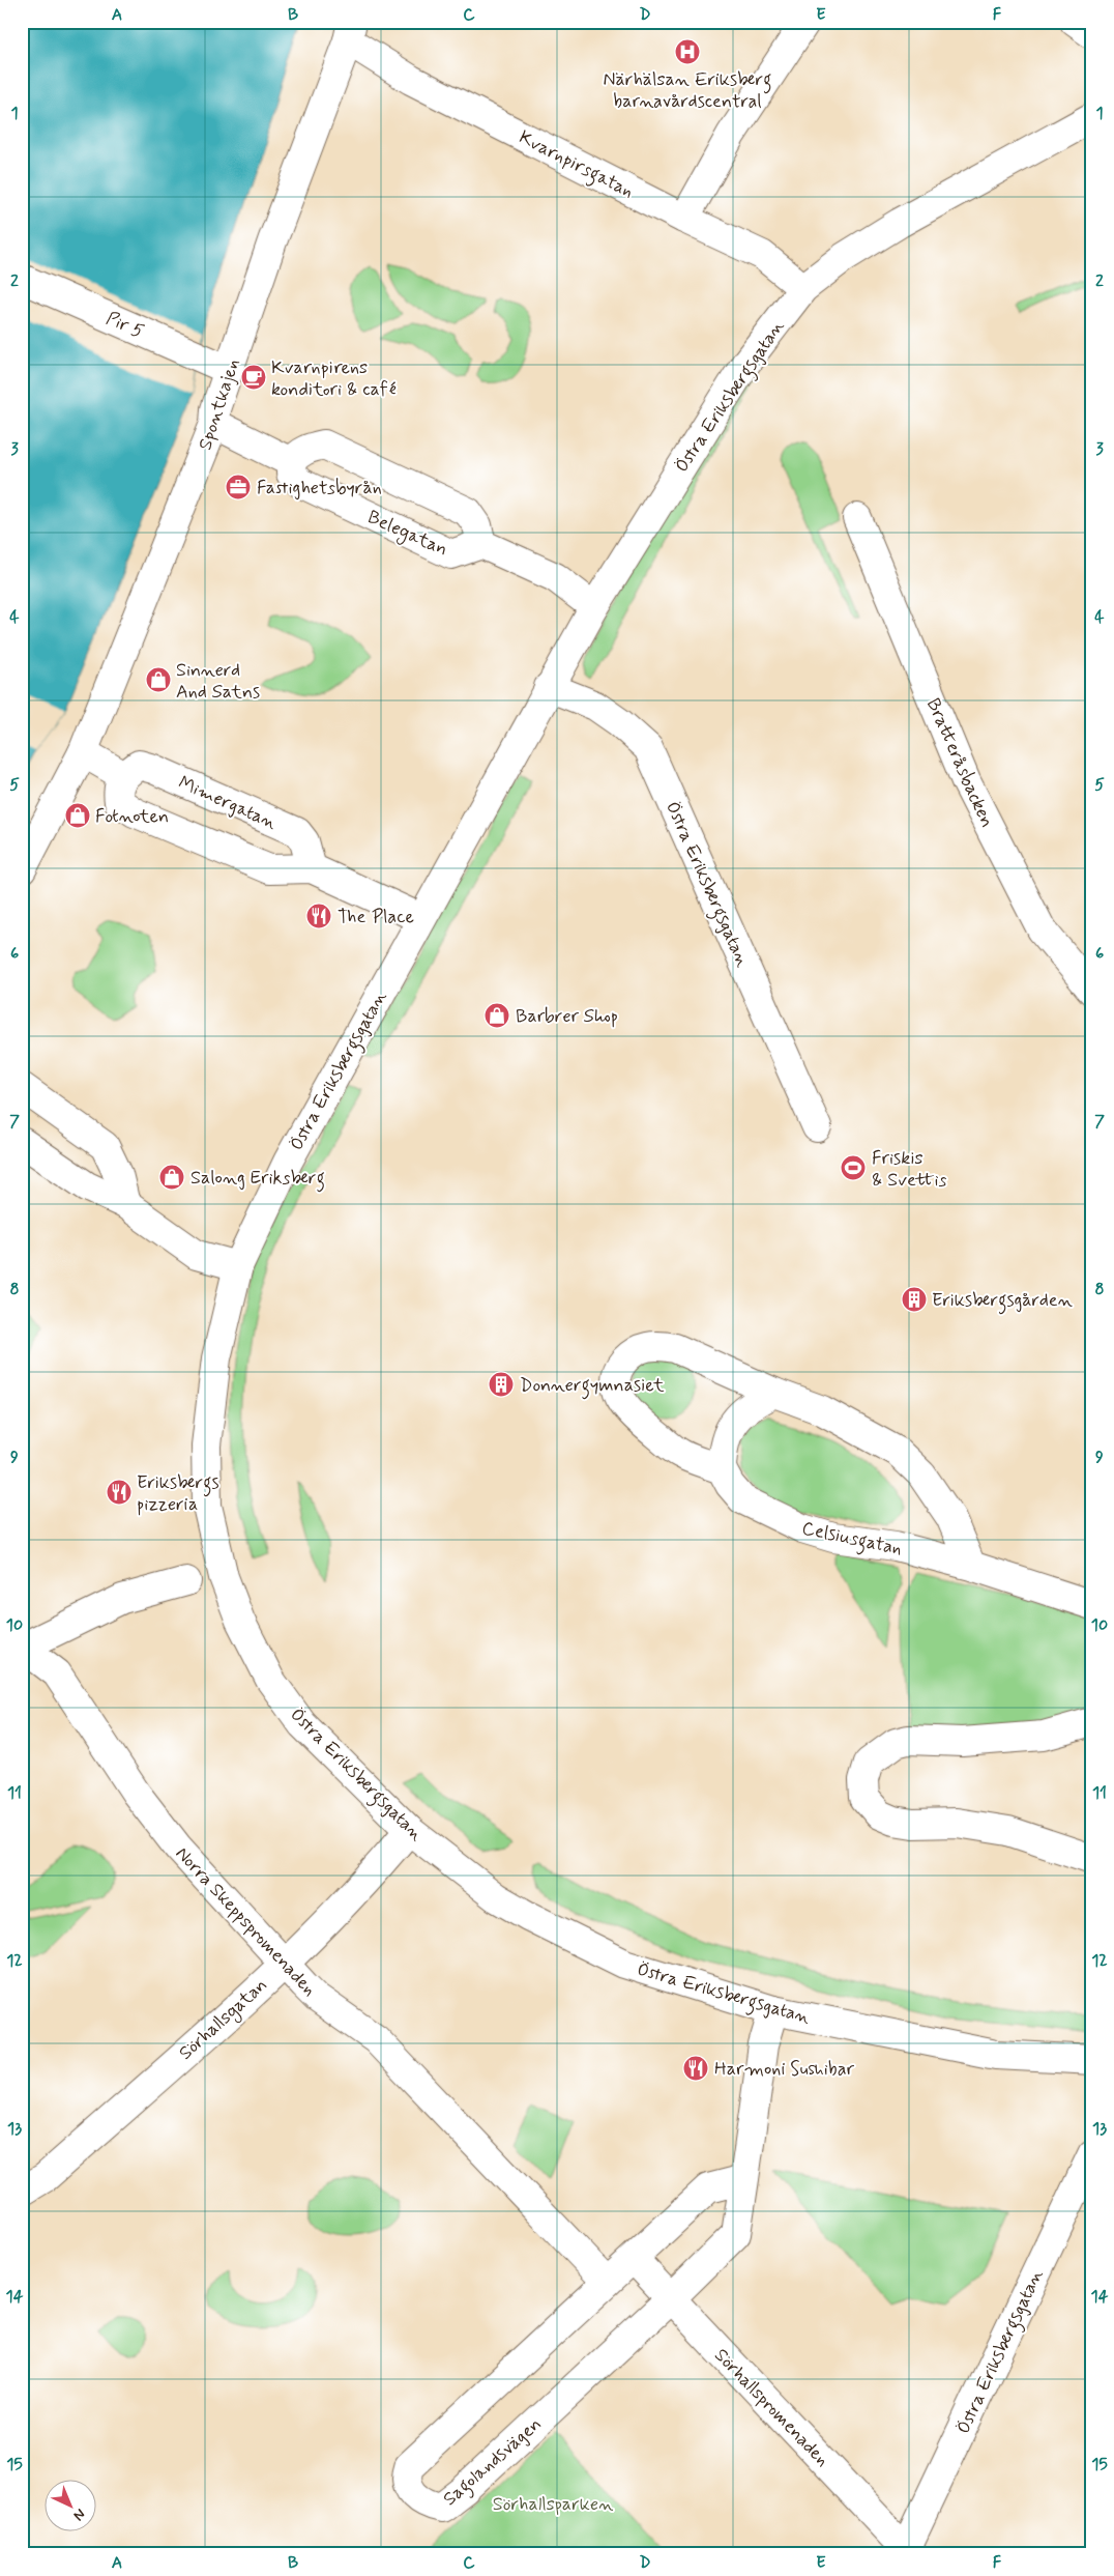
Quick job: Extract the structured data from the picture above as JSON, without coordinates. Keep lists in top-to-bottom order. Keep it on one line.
{"streets":{"street":["Kvarnpirsgatan","Pir 5","Östra Eriksbergsgatan","Spontkajen","Belegatan","Bratteråsbacken","Mimergatan","Celsiusgatan","Norra Skeppspromenaden","Sörhallsgatan","Sörhallspromenaden","Sagolandsvägen"]},"crossings":[["Kvarnpirsgatan","Östra Eriksbergsgatan"],["Kvarnpirsgatan","Spontkajen"],["Pir 5","Spontkajen"],["Östra Eriksbergsgatan","Sörhallsgatan"],["Östra Eriksbergsgatan","Sörhallspromenaden"],["Östra Eriksbergsgatan","Sagolandsvägen"],["Norra Skeppspromenaden","Sörhallsgatan"],["Norra Skeppspromenaden","Sagolandsvägen"],["Sörhallspromenaden","Sagolandsvägen"]],"parks":["Sörhallsparken"],"places":{"hospital":["Närhälsan Eriksberg barnavårdscentral"],"cafe":["Kvarnpirens konditori & café"],"office":["Fastighetsbyrån"],"shop":["Sinnerd And Satns","Fotnoten","Barbrer Shop","Salong Eriksberg"],"restaurant":["The Place","Eriksbergs pizzeria","Harmoni Sushibar"],"sports":["Friskis & Svettis"],"building":["Eriksbergsgården","Donnergymnasiet"]},"north":"bottom right","grid":{"columns":["A","B","C","D","E","F"],"rows":["1","2","3","4","5","6","7","8","9","10","11","12","13","14","15"]}}
